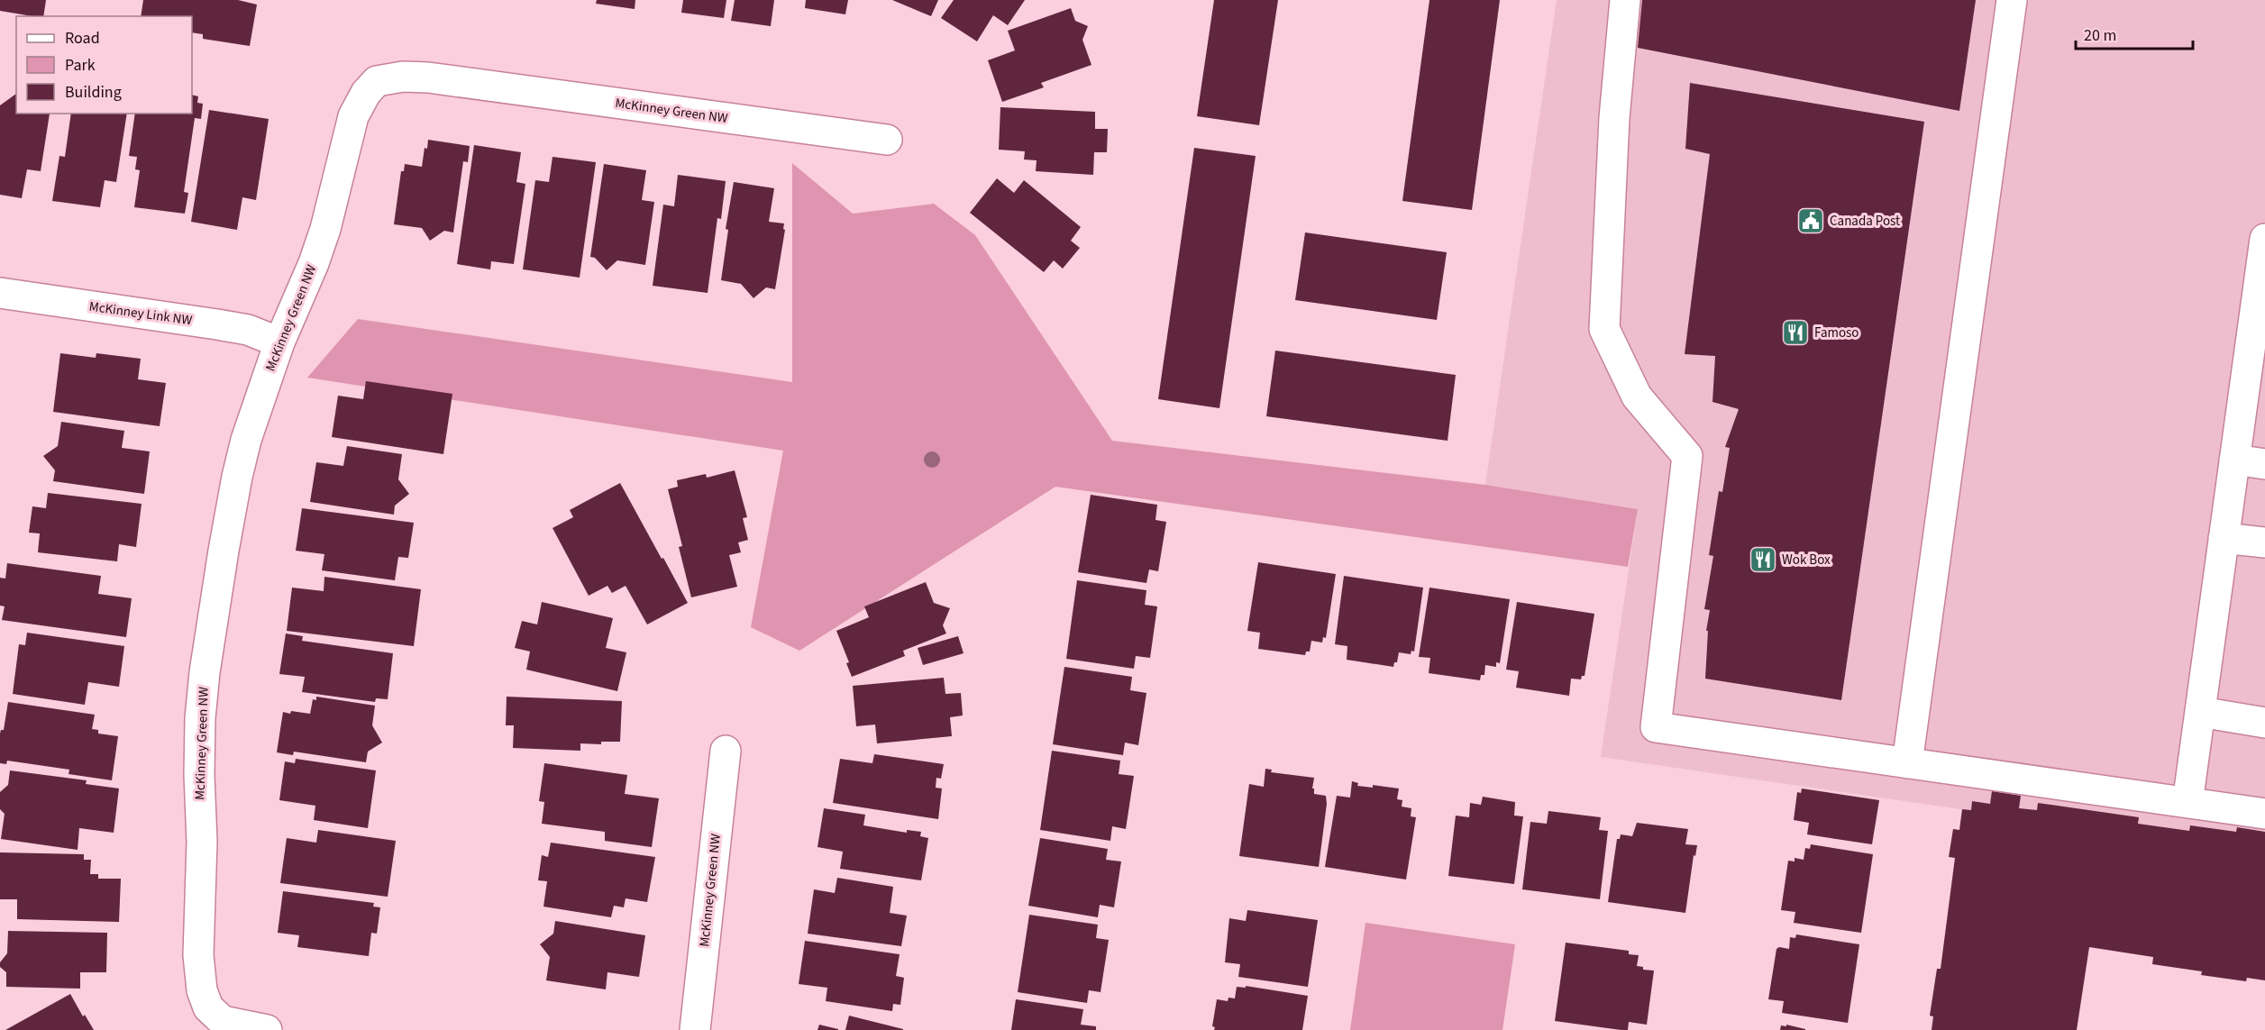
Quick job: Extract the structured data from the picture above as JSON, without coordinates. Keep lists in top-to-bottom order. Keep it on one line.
{"streets":{"street":["McKinney Green NW","McKinney Link NW"]},"crossings":[["McKinney Green NW","McKinney Link NW"]],"places":{"public building":["Canada Post"],"restaurant":["Famoso","Wok Box"]},"legend":["Road","Park","Building"],"scale_bar":"20 m"}
